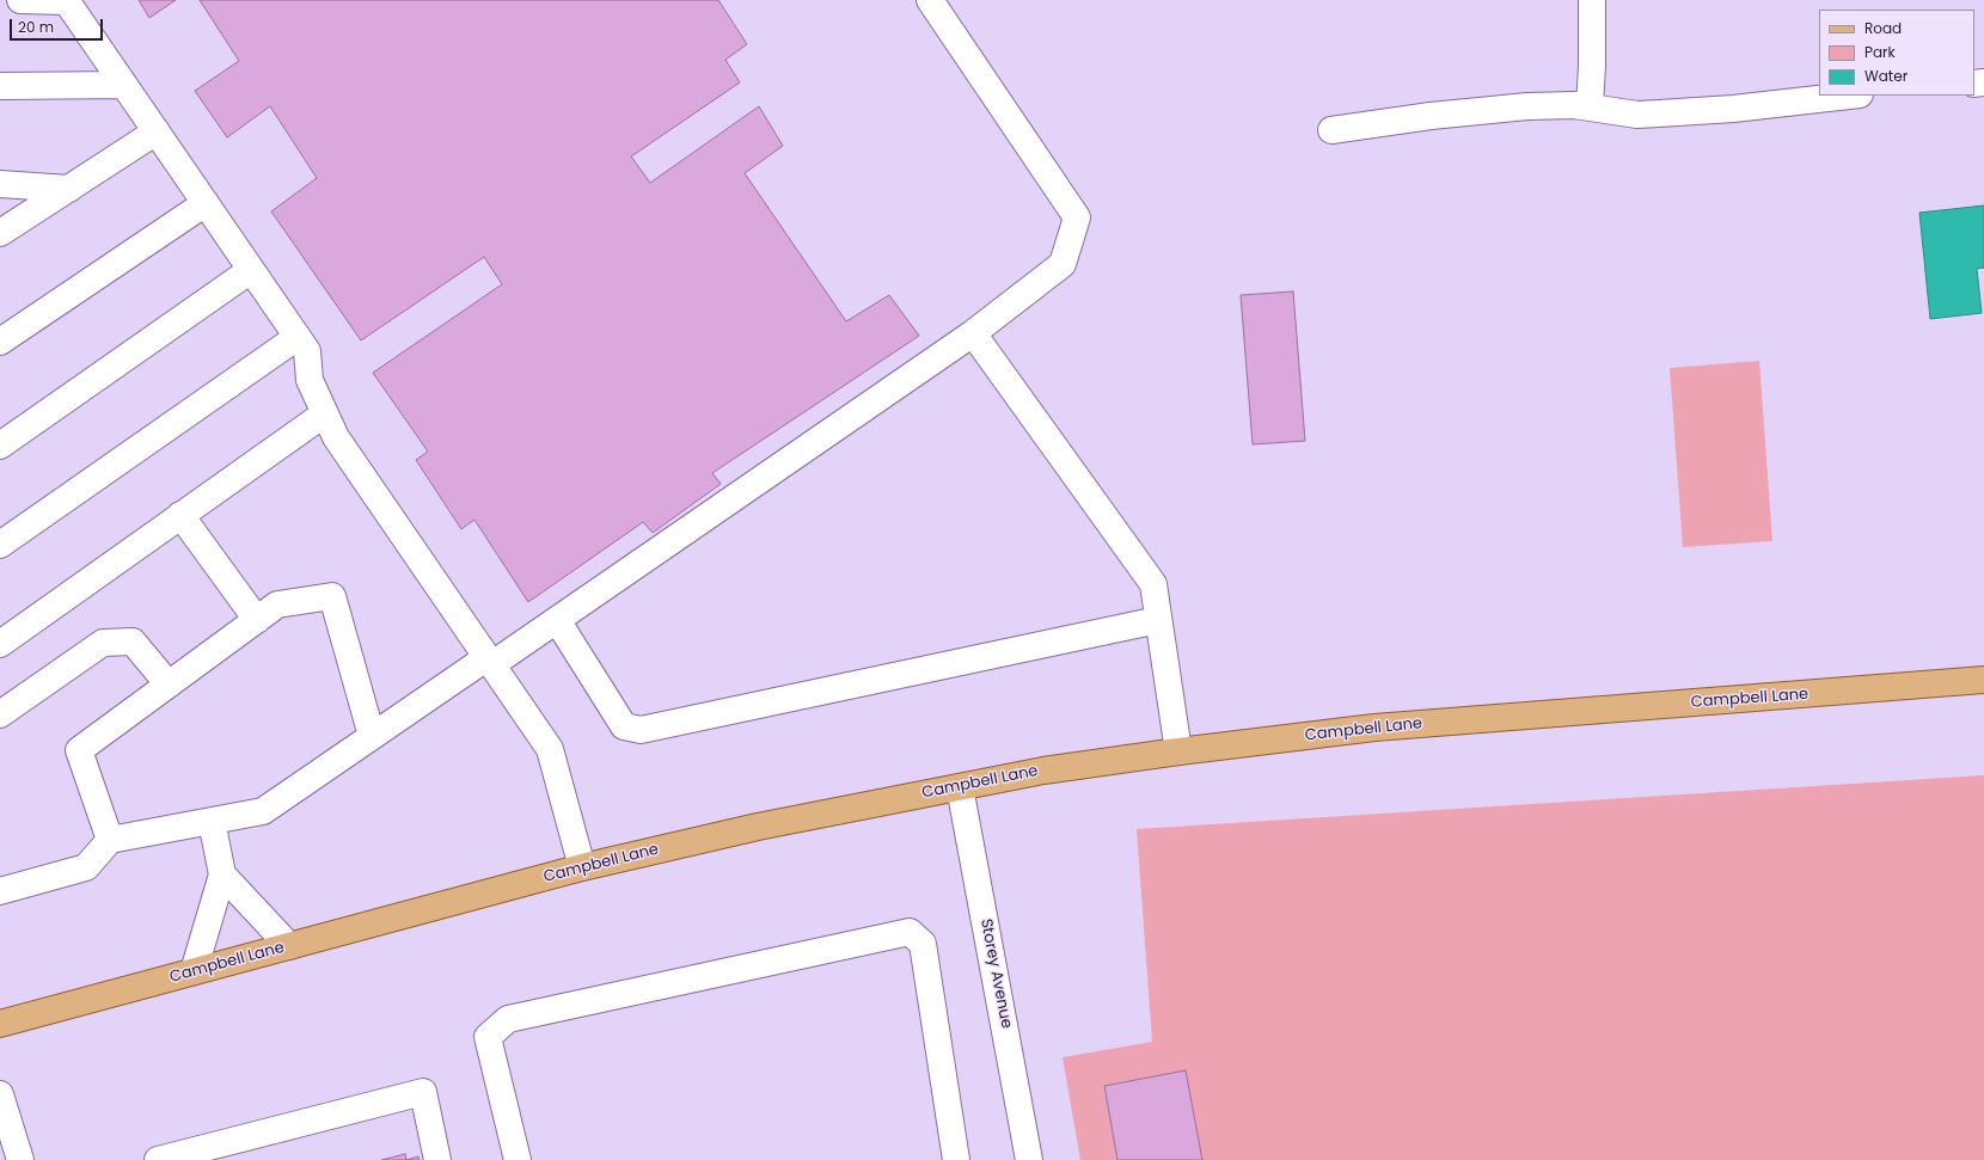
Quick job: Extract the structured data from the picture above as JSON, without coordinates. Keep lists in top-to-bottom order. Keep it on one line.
{"streets":{"main road":["Campbell Lane"],"street":["Storey Avenue"]},"crossings":[["Campbell Lane","Storey Avenue"]],"legend":["Road","Park","Water"],"scale_bar":"20 m"}
